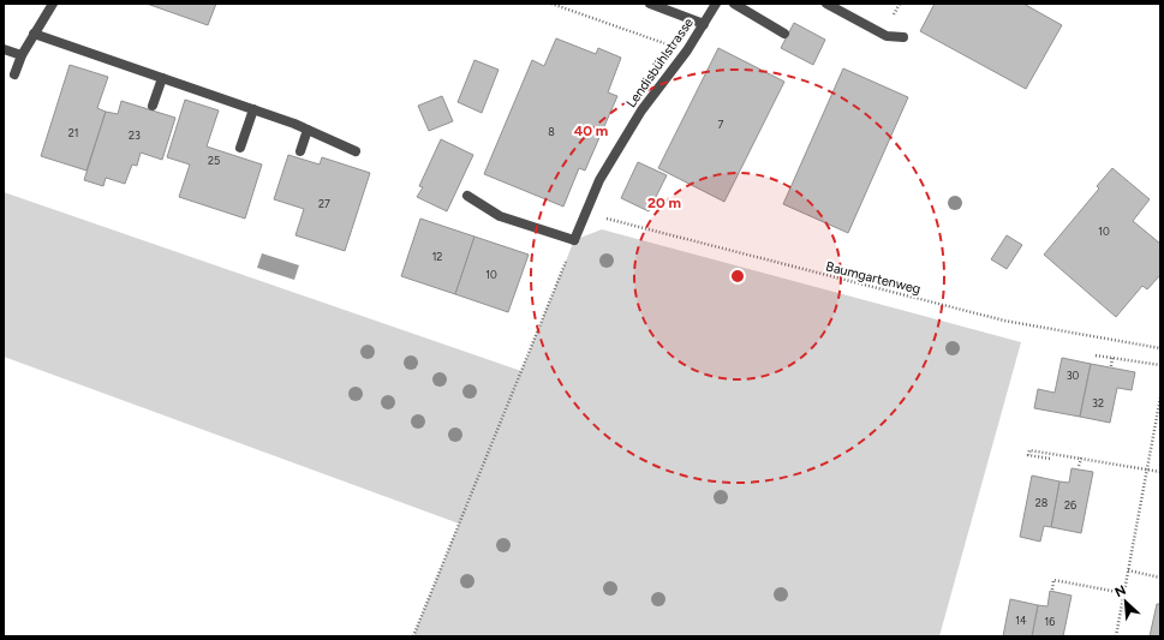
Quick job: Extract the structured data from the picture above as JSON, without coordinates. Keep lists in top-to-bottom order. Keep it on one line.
{"streets":{"street":["Lendisbühlstrasse"],"path":["Baumgartenweg"]},"crossings":[["Lendisbühlstrasse","Baumgartenweg"]],"house_numbers":["7","8","21","23","25","27","10","12","10","30","32","28","26","14","16"],"north":"top left","rings":["40 m","20 m"]}
